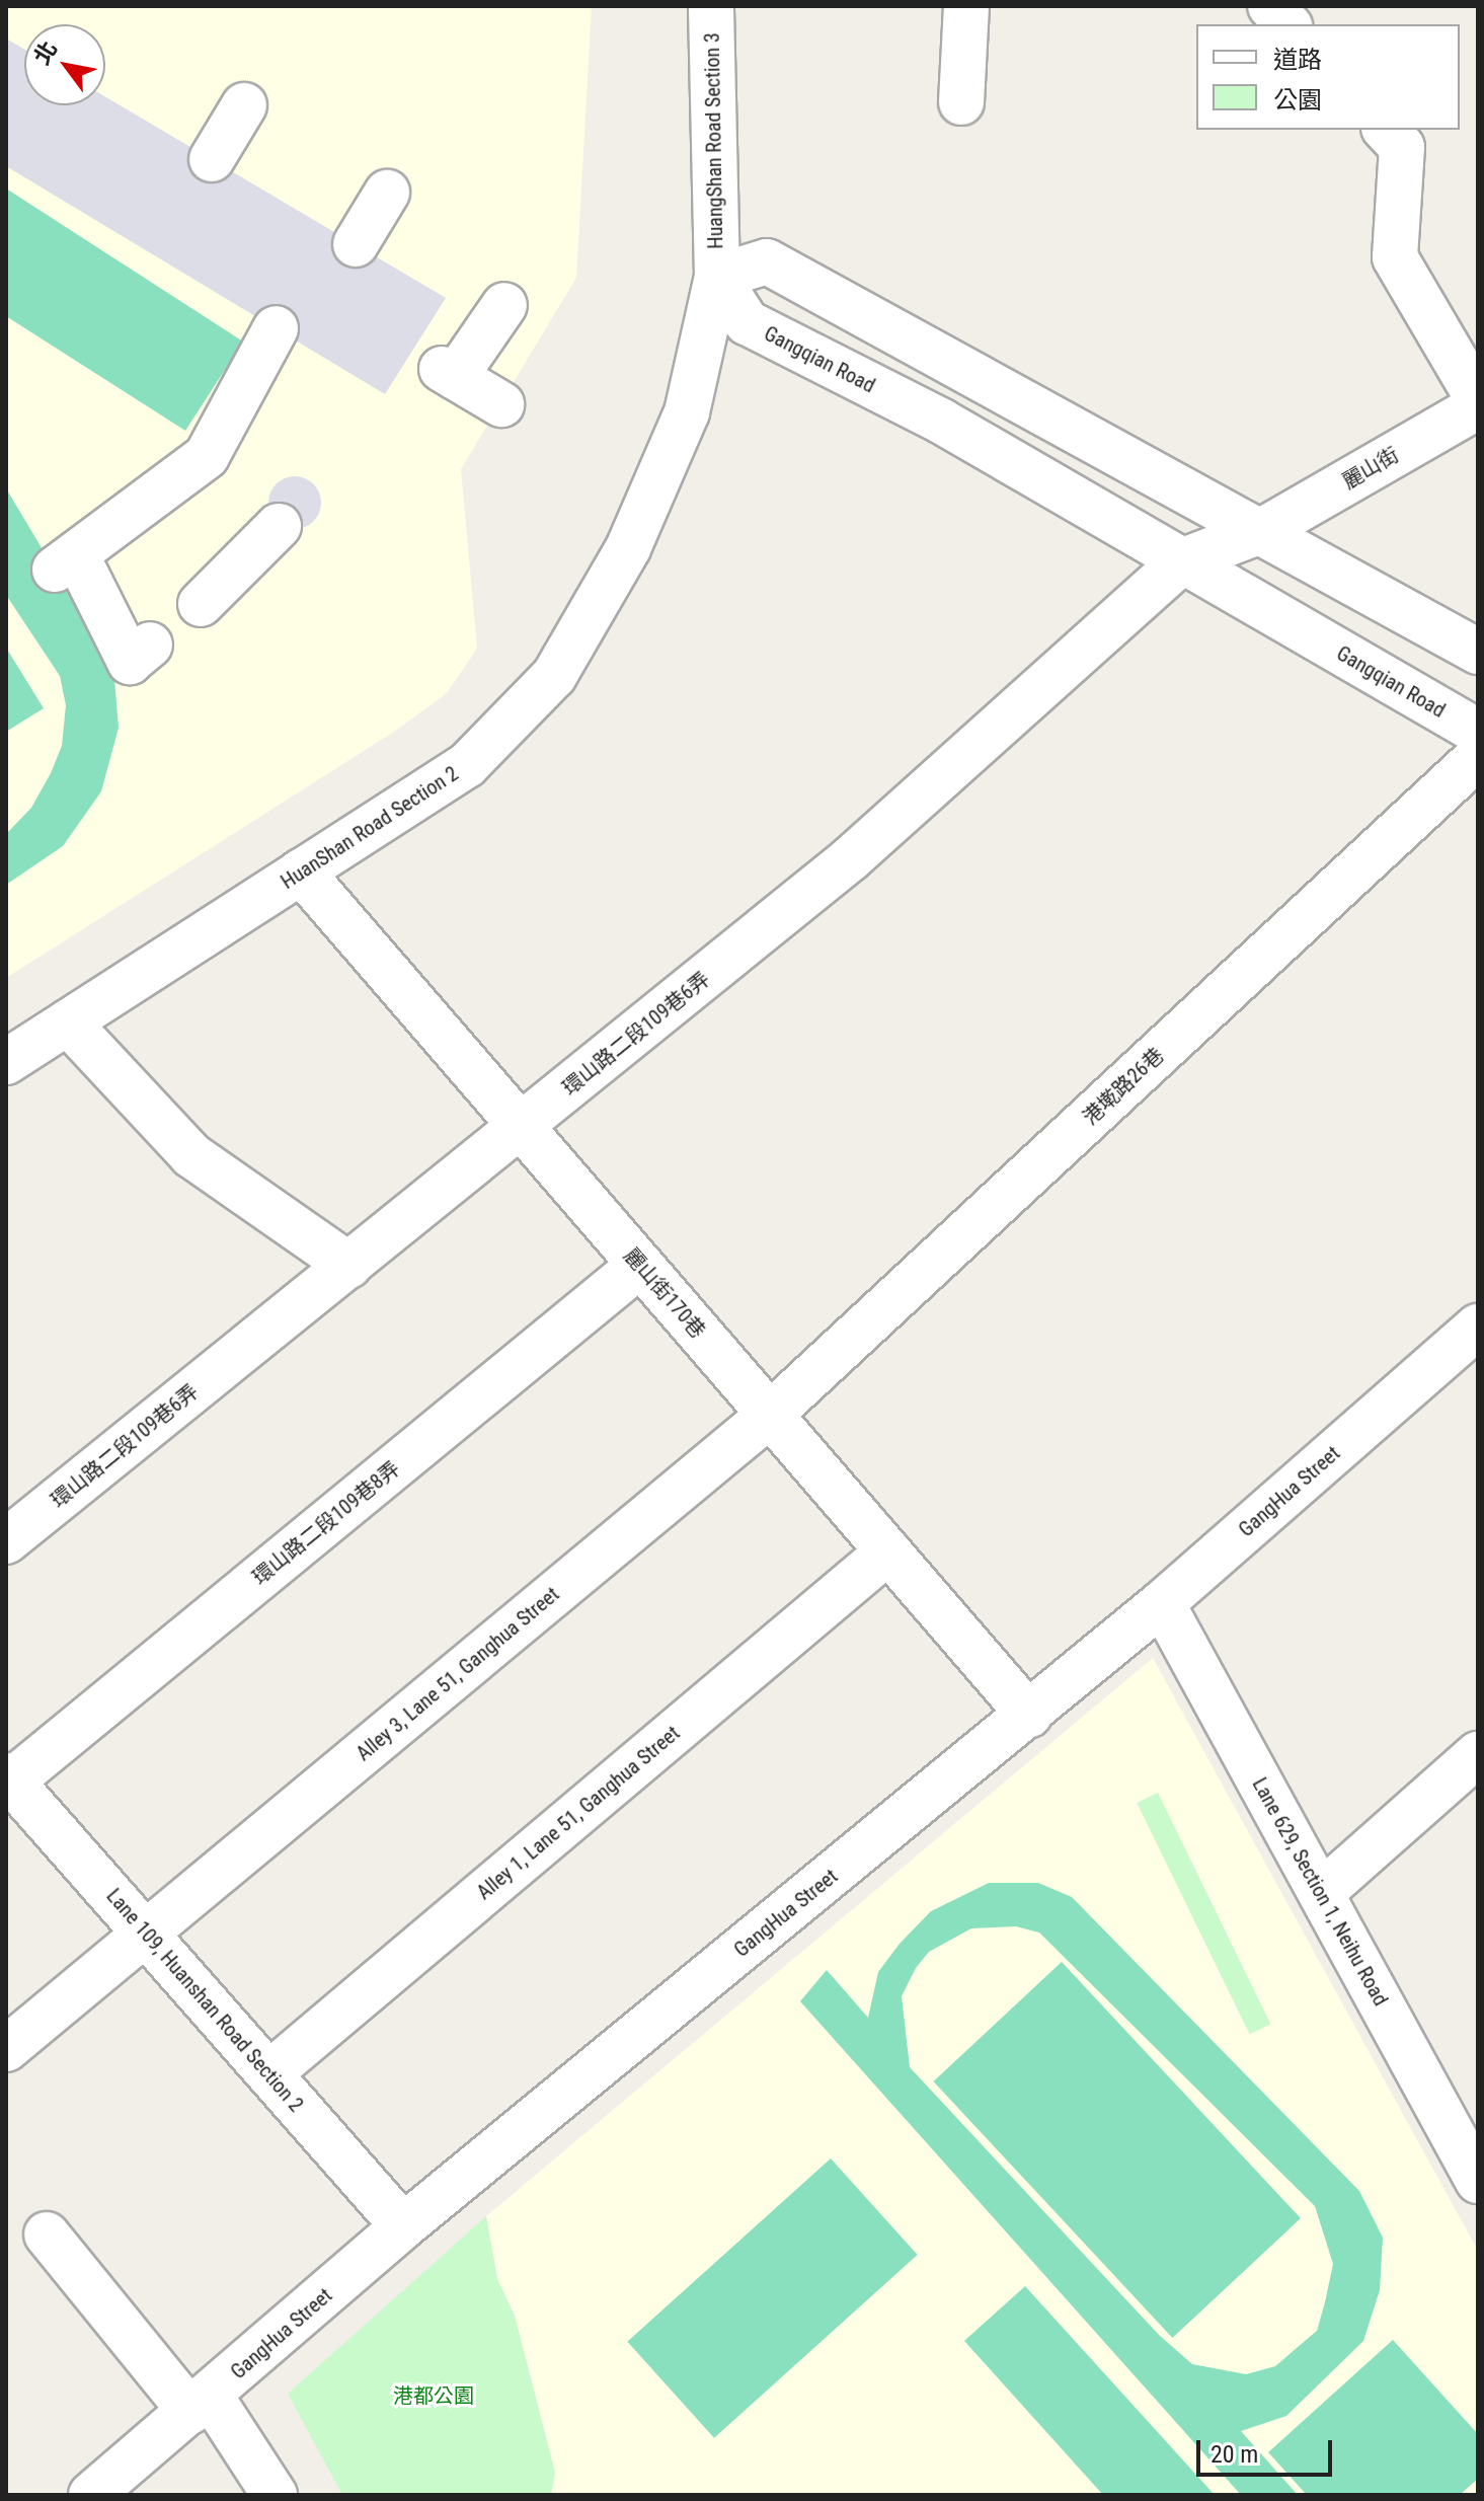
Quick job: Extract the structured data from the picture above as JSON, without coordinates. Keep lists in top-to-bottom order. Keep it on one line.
{"streets":{"street":["HuangShan Road Section 3","Gangqian Road","麗山街","HuanShan Road Section 2","環山路二段109巷6弄","港墘路26巷","麗山街170巷","GangHua Street","環山路二段109巷8弄","Alley 3, Lane 51, Ganghua Street","Alley 1, Lane 51, Ganghua Street","Lane 629, Section 1, Neihu Road","Lane 109, Huanshan Road Section 2"]},"crossings":[["HuangShan Road Section 3","Gangqian Road"],["HuangShan Road Section 3","HuanShan Road Section 2"],["Gangqian Road","HuanShan Road Section 2"],["Gangqian Road","環山路二段109巷6弄"],["麗山街","環山路二段109巷6弄"],["HuanShan Road Section 2","麗山街170巷"],["環山路二段109巷6弄","麗山街170巷"],["港墘路26巷","麗山街170巷"],["港墘路26巷","Alley 3, Lane 51, Ganghua Street"],["麗山街170巷","GangHua Street"],["麗山街170巷","環山路二段109巷8弄"],["麗山街170巷","Alley 3, Lane 51, Ganghua Street"],["麗山街170巷","Alley 1, Lane 51, Ganghua Street"],["GangHua Street","Lane 629, Section 1, Neihu Road"],["GangHua Street","Lane 109, Huanshan Road Section 2"],["環山路二段109巷8弄","Lane 109, Huanshan Road Section 2"],["Alley 3, Lane 51, Ganghua Street","Lane 109, Huanshan Road Section 2"],["Alley 1, Lane 51, Ganghua Street","Lane 109, Huanshan Road Section 2"]],"parks":["港都公園"],"legend":["道路","公園"],"scale_bar":"20 m","north":"top left"}
